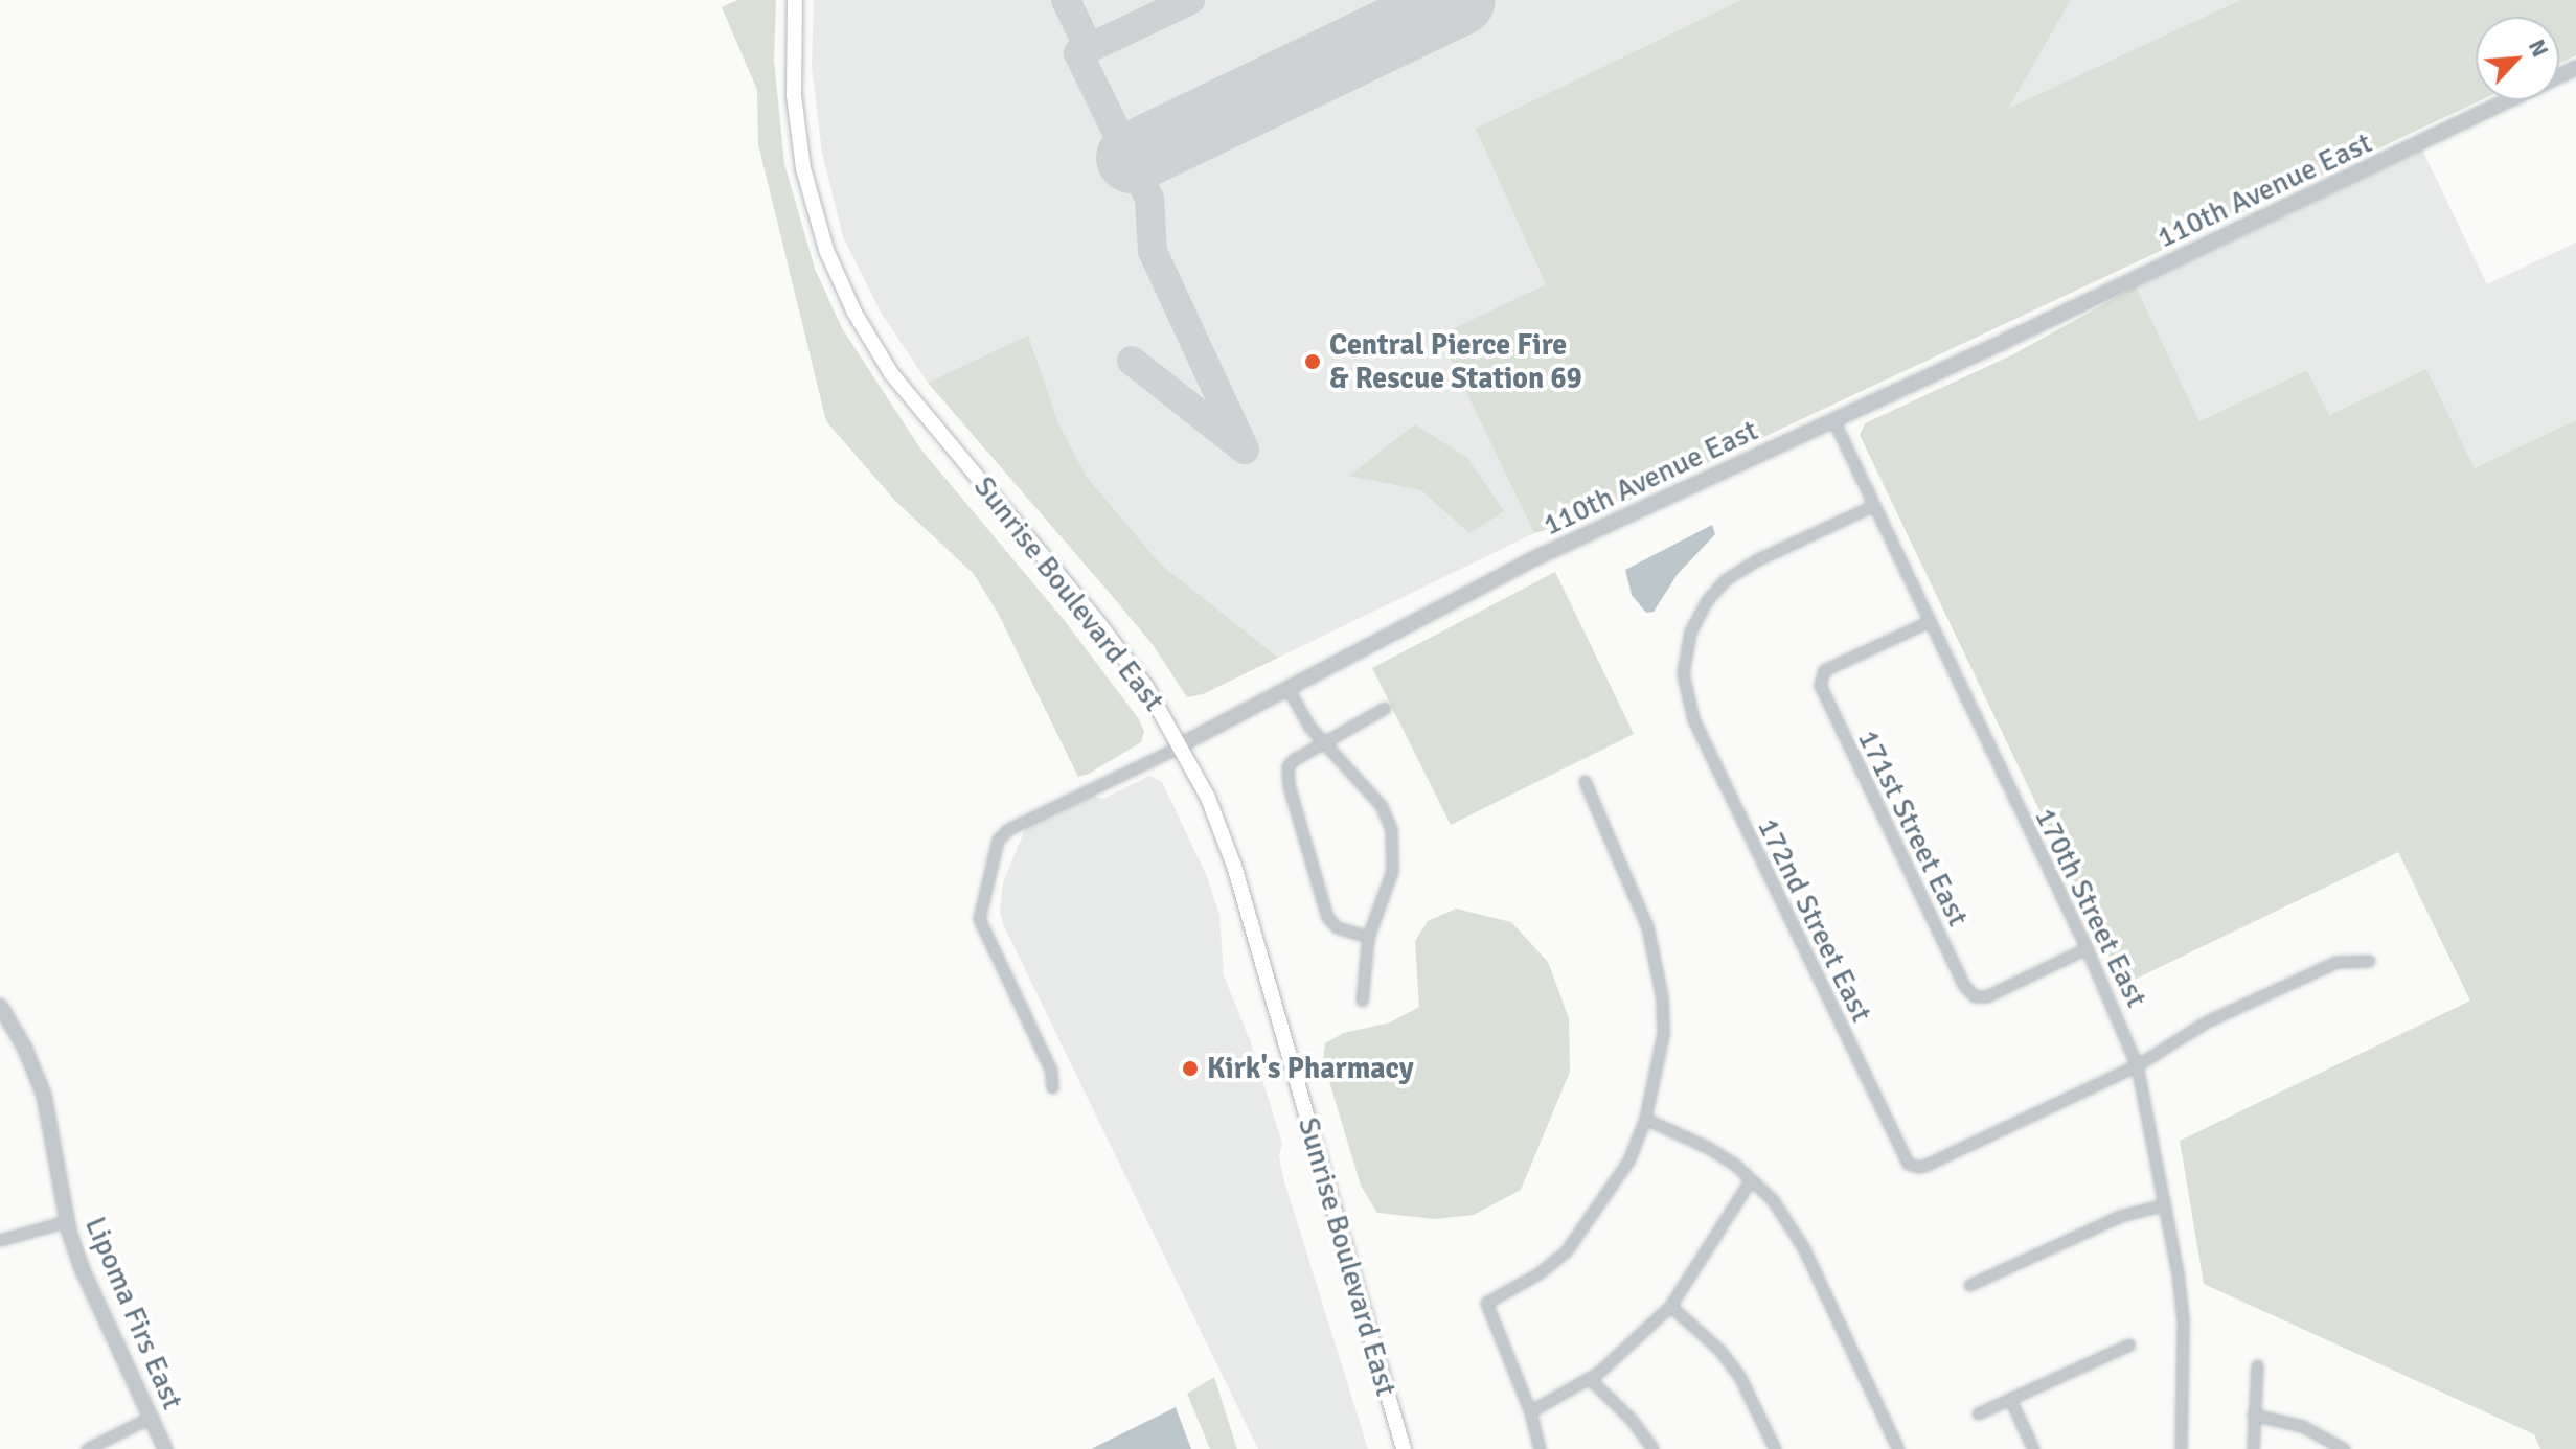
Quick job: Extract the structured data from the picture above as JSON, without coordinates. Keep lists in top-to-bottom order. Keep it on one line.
{"streets":{"main road":["Sunrise Boulevard East"],"street":["110th Avenue East","171st Street East","170th Street East","172nd Street East","Lipoma Firs East"]},"crossings":[["110th Avenue East","Sunrise Boulevard East"],["110th Avenue East","170th Street East"],["171st Street East","170th Street East"],["170th Street East","172nd Street East"]],"places":["Central Pierce Fire & Rescue Station 69","Kirk's Pharmacy"],"north":"top right"}
